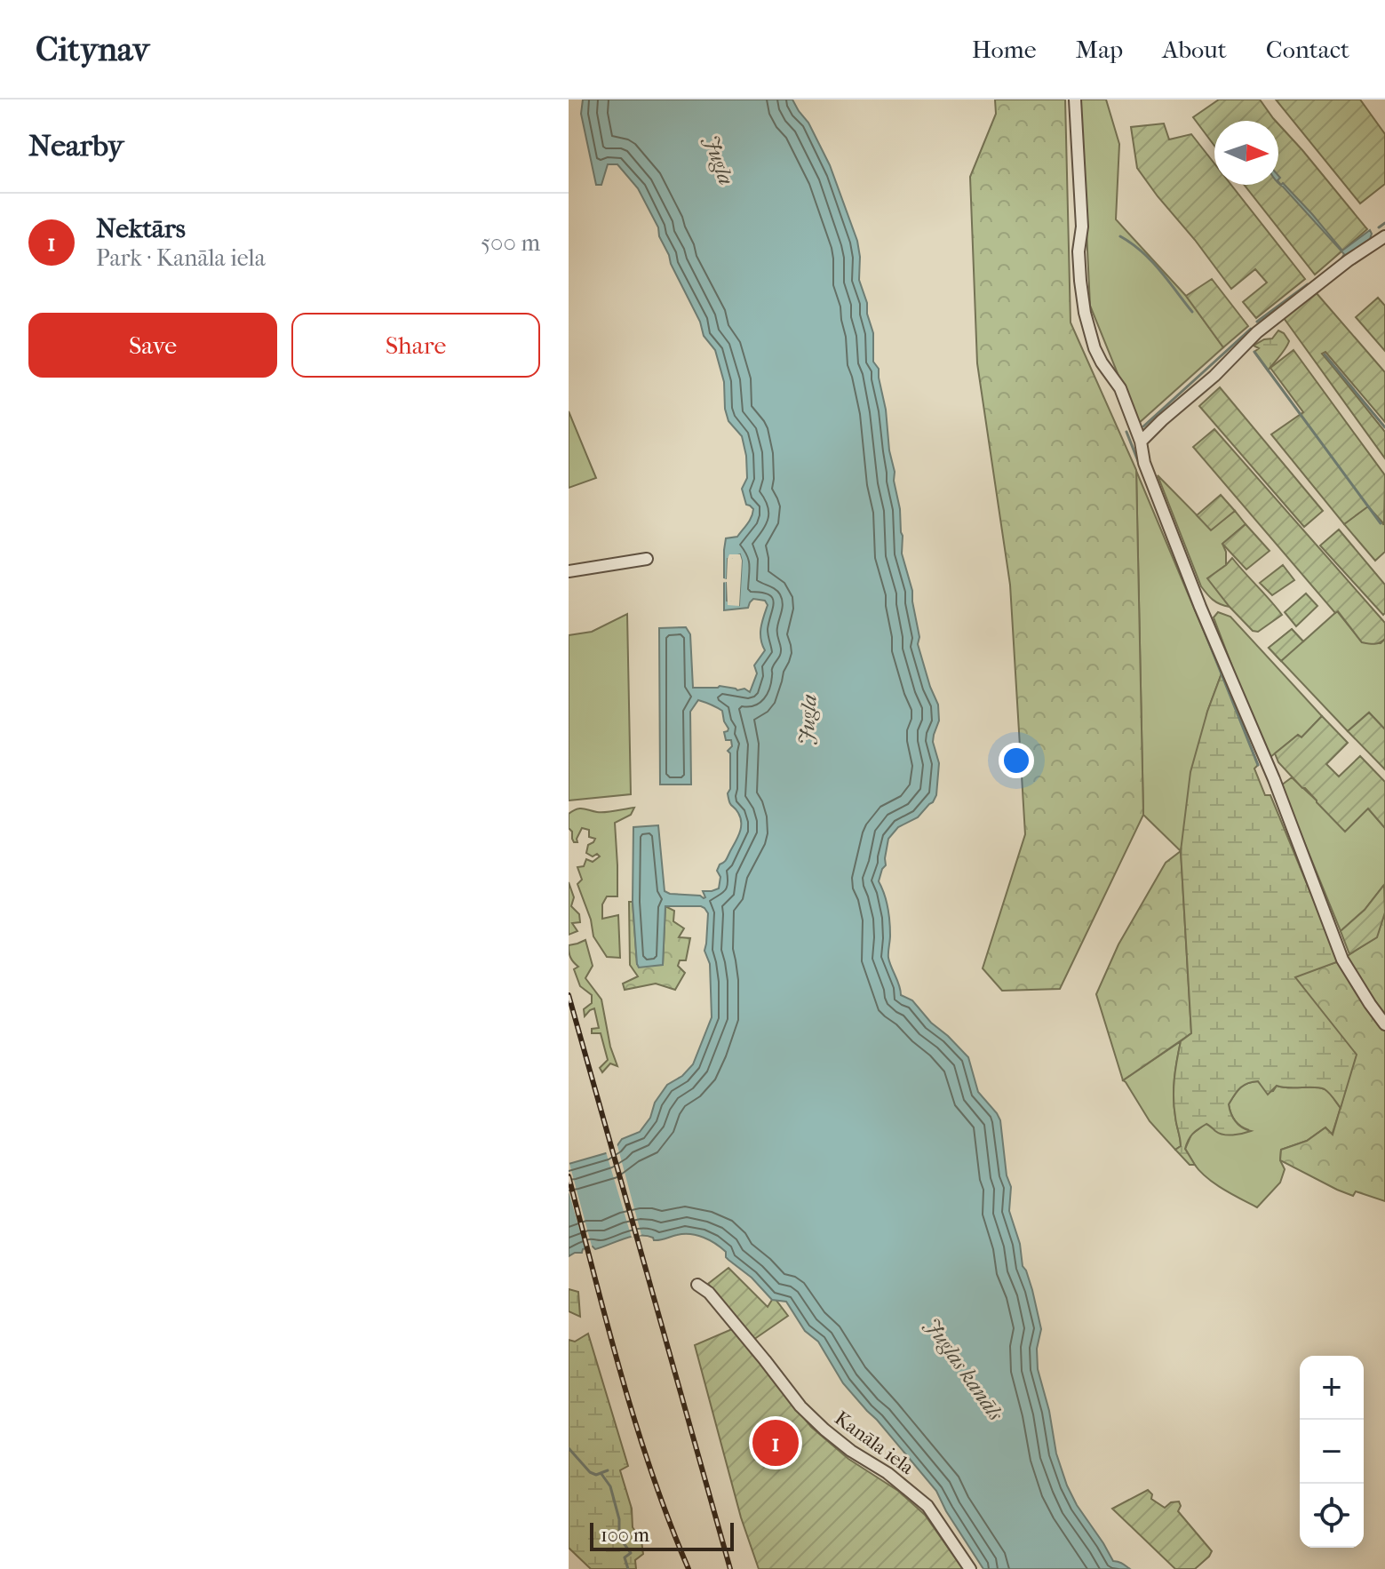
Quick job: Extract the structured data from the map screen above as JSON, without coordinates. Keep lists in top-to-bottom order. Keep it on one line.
{"streets":{"street":["Kanāla iela"]},"water":["Jugla","Juglas kanāls"],"scale_bar":"100 m","north":"right","page":{"header":"Citynav","nav":["Home","Map","About","Contact"],"heading":"Nearby","list":[{"mark":"1","name":"Nektārs","note":"Park · Kanāla iela","value":"500 m"}],"buttons":["Save","Share"],"map_buttons":["+","−"],"pins":"1","scale":"100 m"}}
